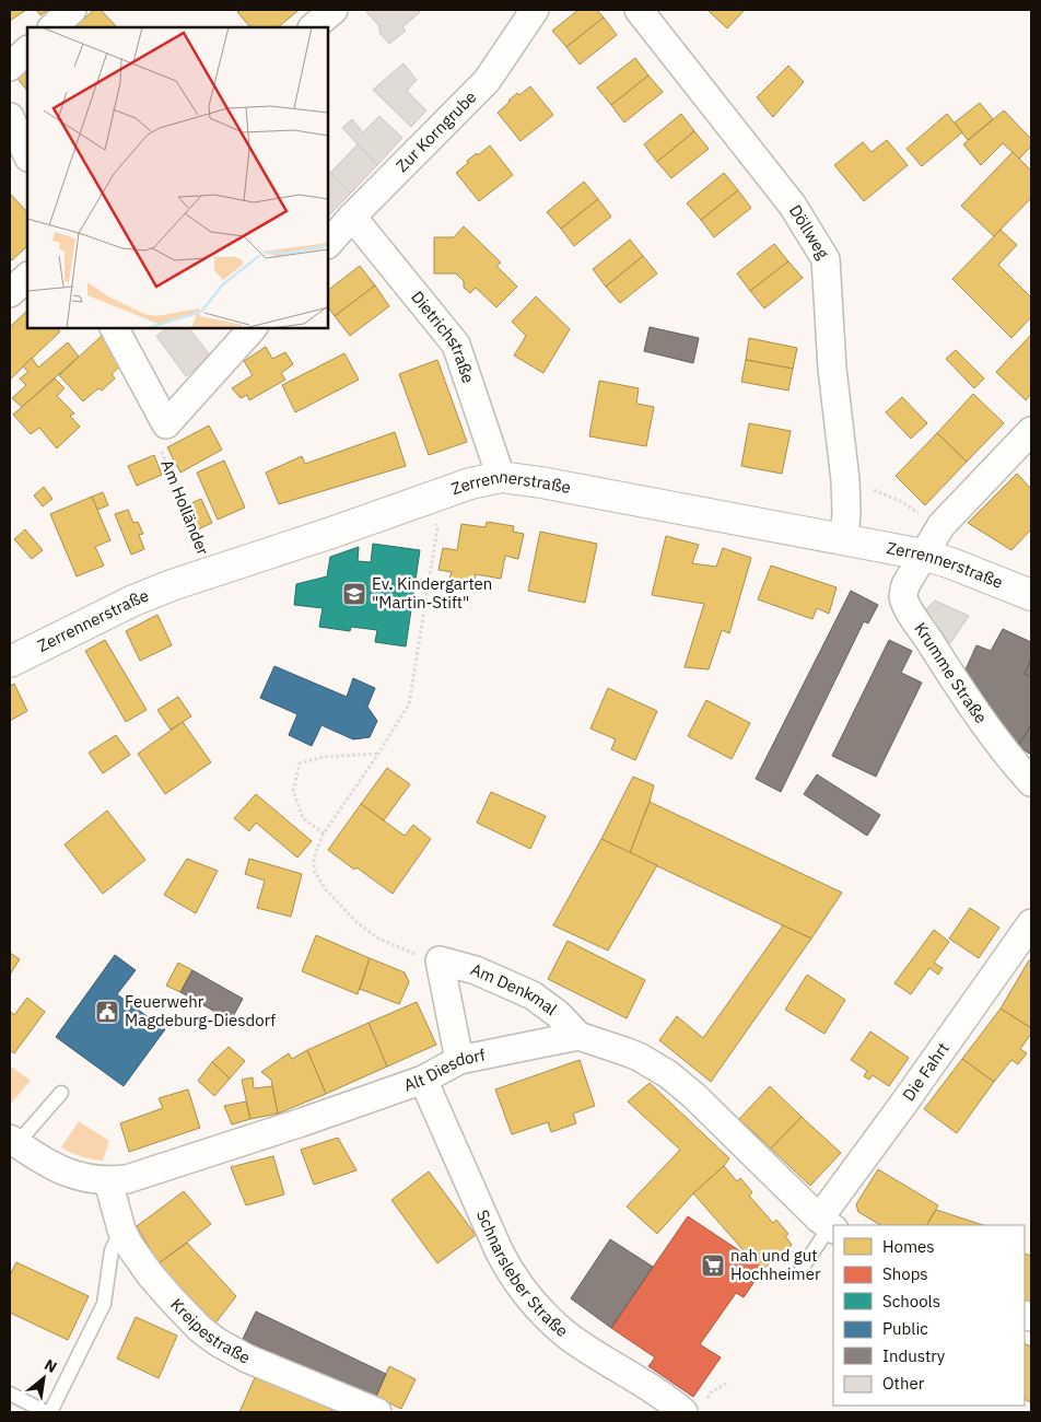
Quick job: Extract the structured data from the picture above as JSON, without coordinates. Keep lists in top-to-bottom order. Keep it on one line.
{"streets":{"main road":["Zerrennerstraße"],"street":["Zur Korngrube","Döllweg","Dietrichstraße","Krumme Straße","Am Denkmal","Alt Diesdorf","Die Fahrt","Schnarsleber Straße","Kreipestraße"],"path":["Am Holländer"]},"crossings":[["Zur Korngrube","Dietrichstraße"],["Döllweg","Zerrennerstraße"],["Dietrichstraße","Zerrennerstraße"],["Zerrennerstraße","Am Holländer"],["Zerrennerstraße","Krumme Straße"],["Am Denkmal","Alt Diesdorf"],["Alt Diesdorf","Die Fahrt"],["Alt Diesdorf","Schnarsleber Straße"],["Alt Diesdorf","Kreipestraße"]],"places":{"school or university":["Ev. Kindergarten \"Martin-Stift\""],"public building":["Feuerwehr Magdeburg-Diesdorf"],"supermarket":["nah und gut Hochheimer"]},"legend":["Homes","Shops","Schools","Public","Industry","Other"],"north":"top right"}
